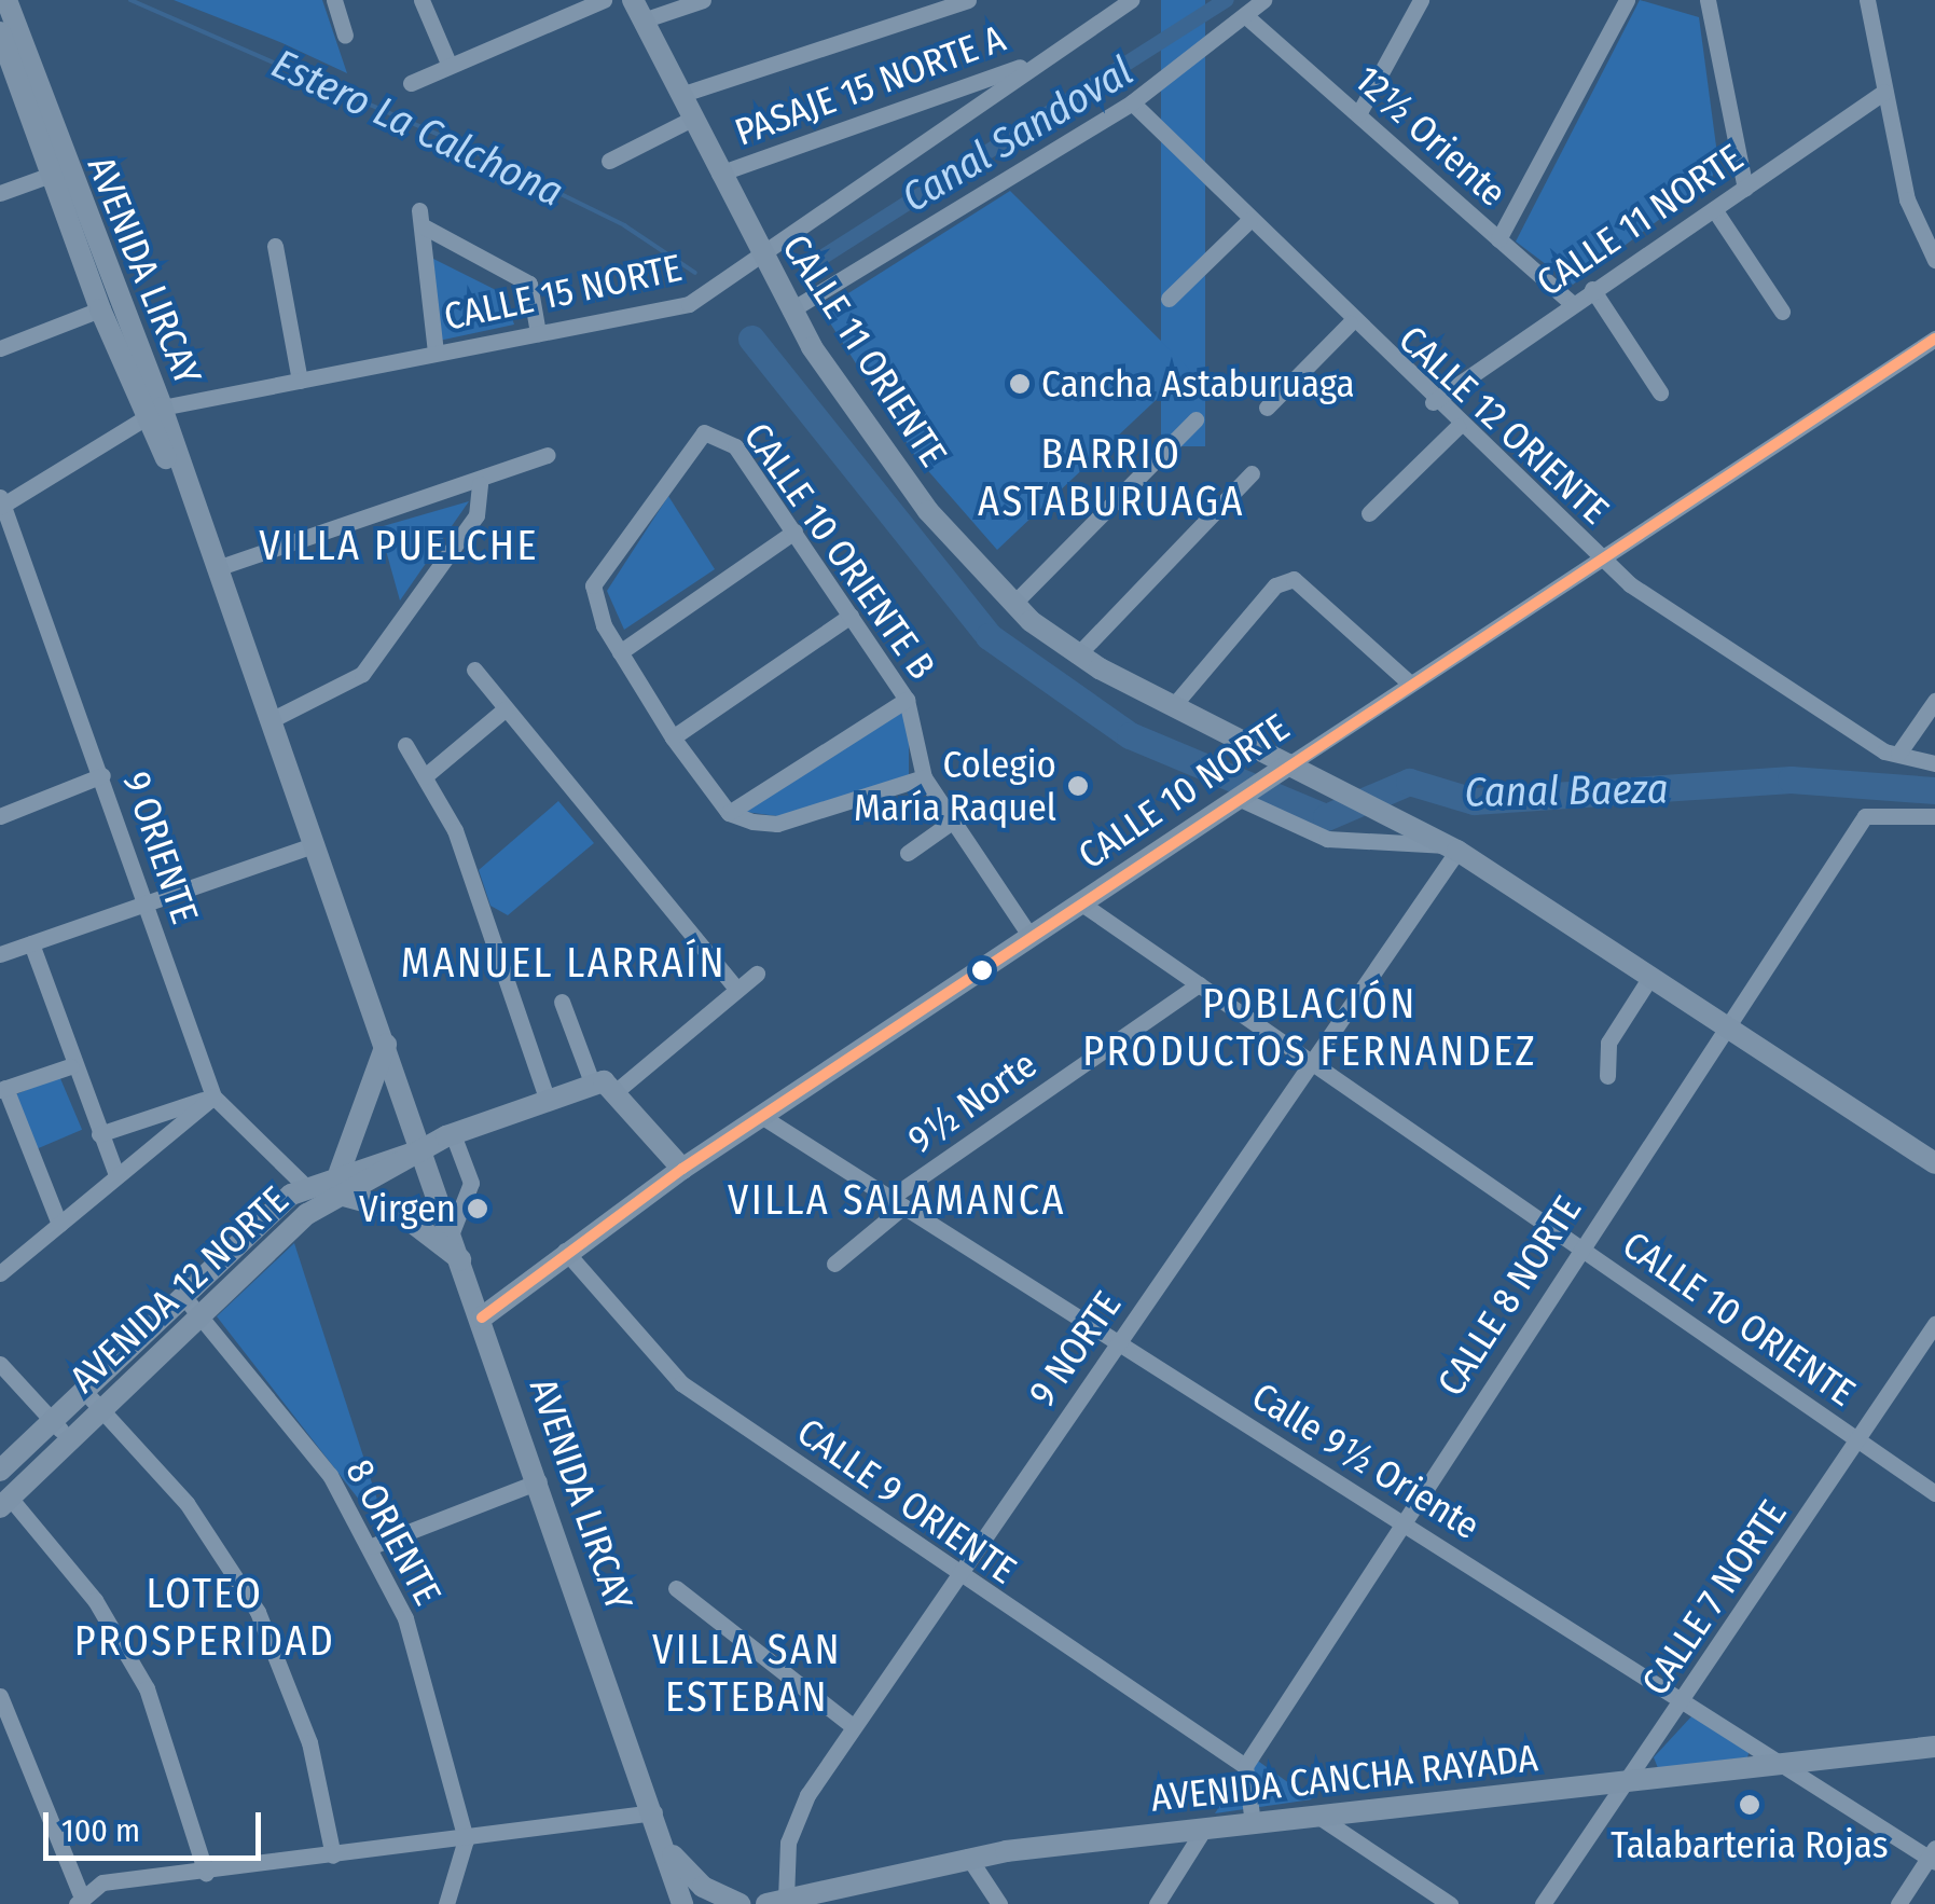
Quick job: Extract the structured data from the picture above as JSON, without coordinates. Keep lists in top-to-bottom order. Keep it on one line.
{"streets":{"main road":["AVENIDA LIRCAY","CALLE 11 ORIENTE","CALLE 10 NORTE","AVENIDA 12 NORTE","AVENIDA CANCHA RAYADA"],"street":["PASAJE 15 NORTE A","12½ Oriente","CALLE 11 NORTE","CALLE 15 NORTE","CALLE 12 ORIENTE","CALLE 10 ORIENTE B","9 ORIENTE","9½ Norte","CALLE 8 NORTE","CALLE 10 ORIENTE","9 NORTE","Calle 9½ Oriente","CALLE 9 ORIENTE","8 ORIENTE","CALLE 7 NORTE"]},"crossings":[["PASAJE 15 NORTE A","CALLE 15 NORTE"],["PASAJE 15 NORTE A","CALLE 11 ORIENTE"],["12½ Oriente","CALLE 11 NORTE"],["CALLE 11 NORTE","CALLE 12 ORIENTE"],["AVENIDA LIRCAY","CALLE 15 NORTE"],["AVENIDA LIRCAY","CALLE 10 NORTE"],["AVENIDA LIRCAY","AVENIDA 12 NORTE"],["CALLE 15 NORTE","CALLE 11 ORIENTE"],["CALLE 11 ORIENTE","CALLE 10 NORTE"],["CALLE 11 ORIENTE","CALLE 8 NORTE"],["CALLE 11 ORIENTE","9 NORTE"],["CALLE 12 ORIENTE","CALLE 10 NORTE"],["CALLE 10 ORIENTE B","CALLE 10 NORTE"],["CALLE 10 NORTE","CALLE 10 ORIENTE"],["CALLE 10 NORTE","Calle 9½ Oriente"],["CALLE 10 NORTE","CALLE 9 ORIENTE"],["9 ORIENTE","AVENIDA 12 NORTE"],["9½ Norte","CALLE 10 ORIENTE"],["9½ Norte","Calle 9½ Oriente"],["AVENIDA 12 NORTE","8 ORIENTE"],["CALLE 8 NORTE","CALLE 10 ORIENTE"],["CALLE 8 NORTE","Calle 9½ Oriente"],["CALLE 8 NORTE","CALLE 9 ORIENTE"],["CALLE 10 ORIENTE","9 NORTE"],["CALLE 10 ORIENTE","CALLE 7 NORTE"],["9 NORTE","Calle 9½ Oriente"],["9 NORTE","CALLE 9 ORIENTE"],["9 NORTE","AVENIDA CANCHA RAYADA"],["Calle 9½ Oriente","CALLE 7 NORTE"],["Calle 9½ Oriente","AVENIDA CANCHA RAYADA"],["CALLE 7 NORTE","AVENIDA CANCHA RAYADA"]],"districts":["BARRIO ASTABURUAGA","VILLA PUELCHE","MANUEL LARRAÍN","POBLACIÓN PRODUCTOS FERNANDEZ","VILLA SALAMANCA","LOTEO PROSPERIDAD","VILLA SAN ESTEBAN"],"water":["Estero La Calchona","Canal Sandoval","Canal Baeza"],"places":["Cancha Astaburuaga","Colegio María Raquel","Virgen","Talabarteria Rojas"],"scale_bar":"100 m"}
